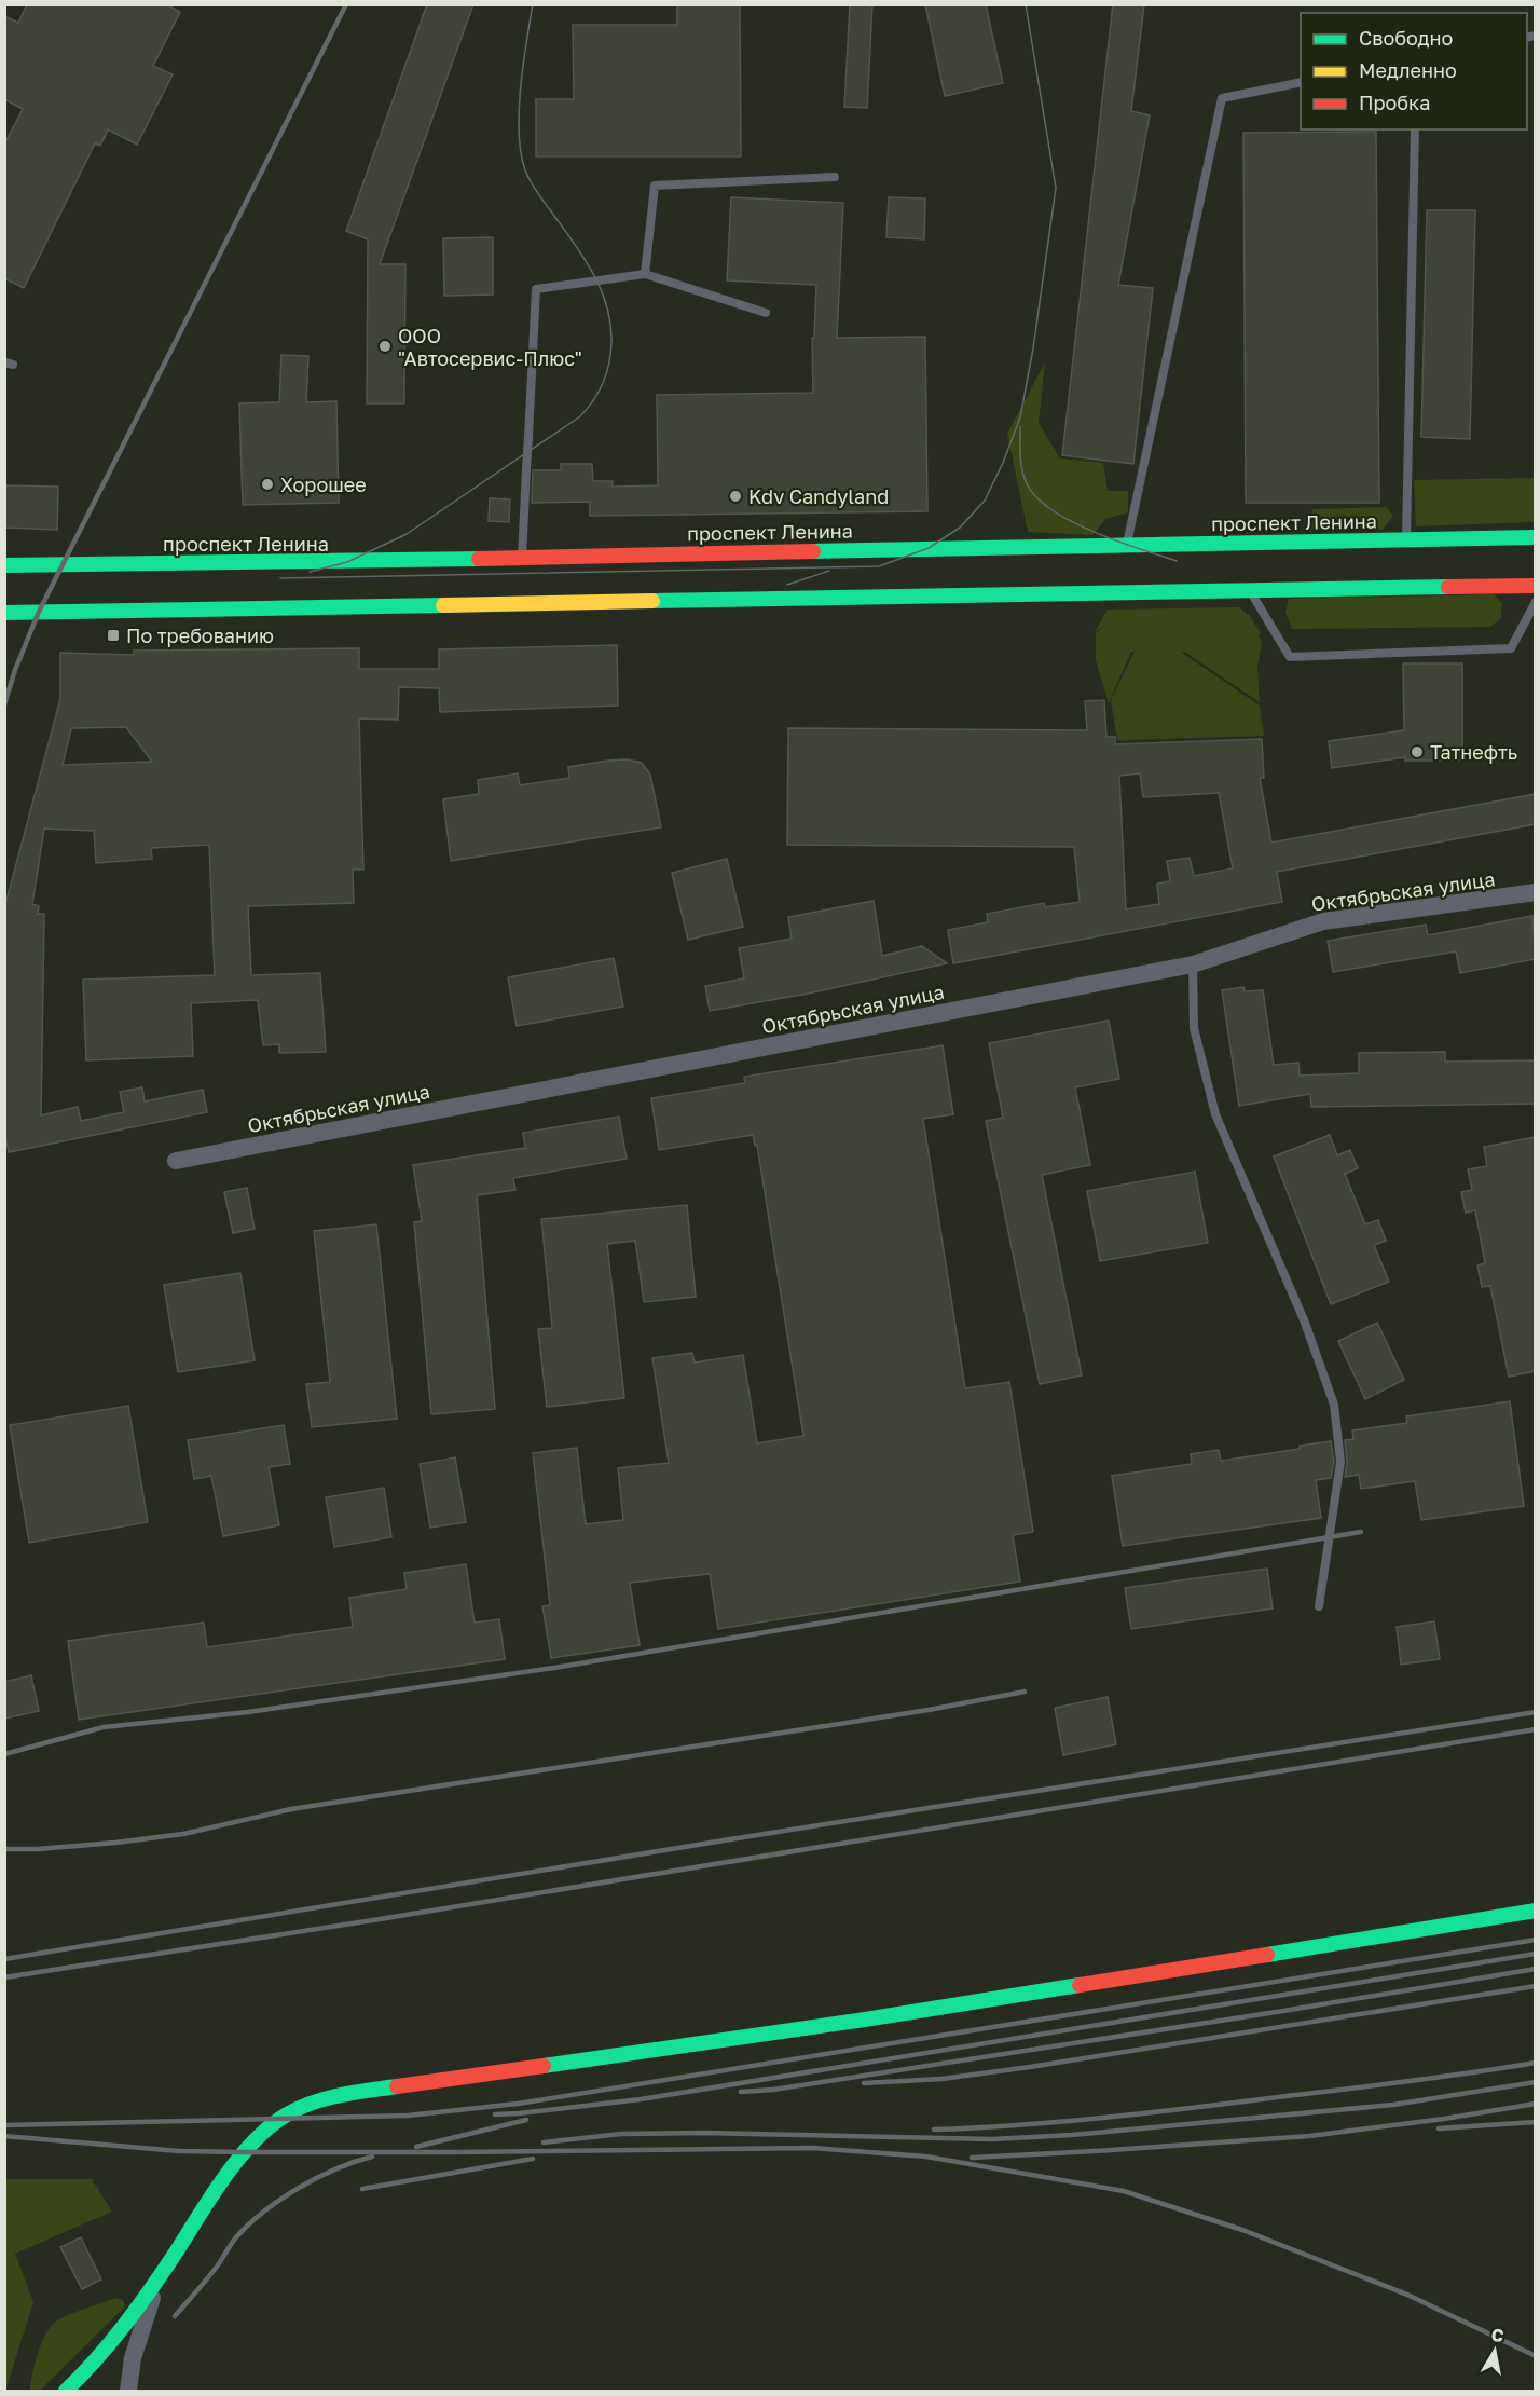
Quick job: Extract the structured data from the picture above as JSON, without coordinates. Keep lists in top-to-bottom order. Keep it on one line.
{"streets":{"main road":["проспект Ленина"],"street":["Октябрьская улица"]},"places":{"other":["ООО \"Автосервис-Плюс\"","Хорошее","Kdv Candyland","Татнефть"],"transit":["По требованию"]},"legend":["Свободно","Медленно","Пробка"],"north":"top"}
